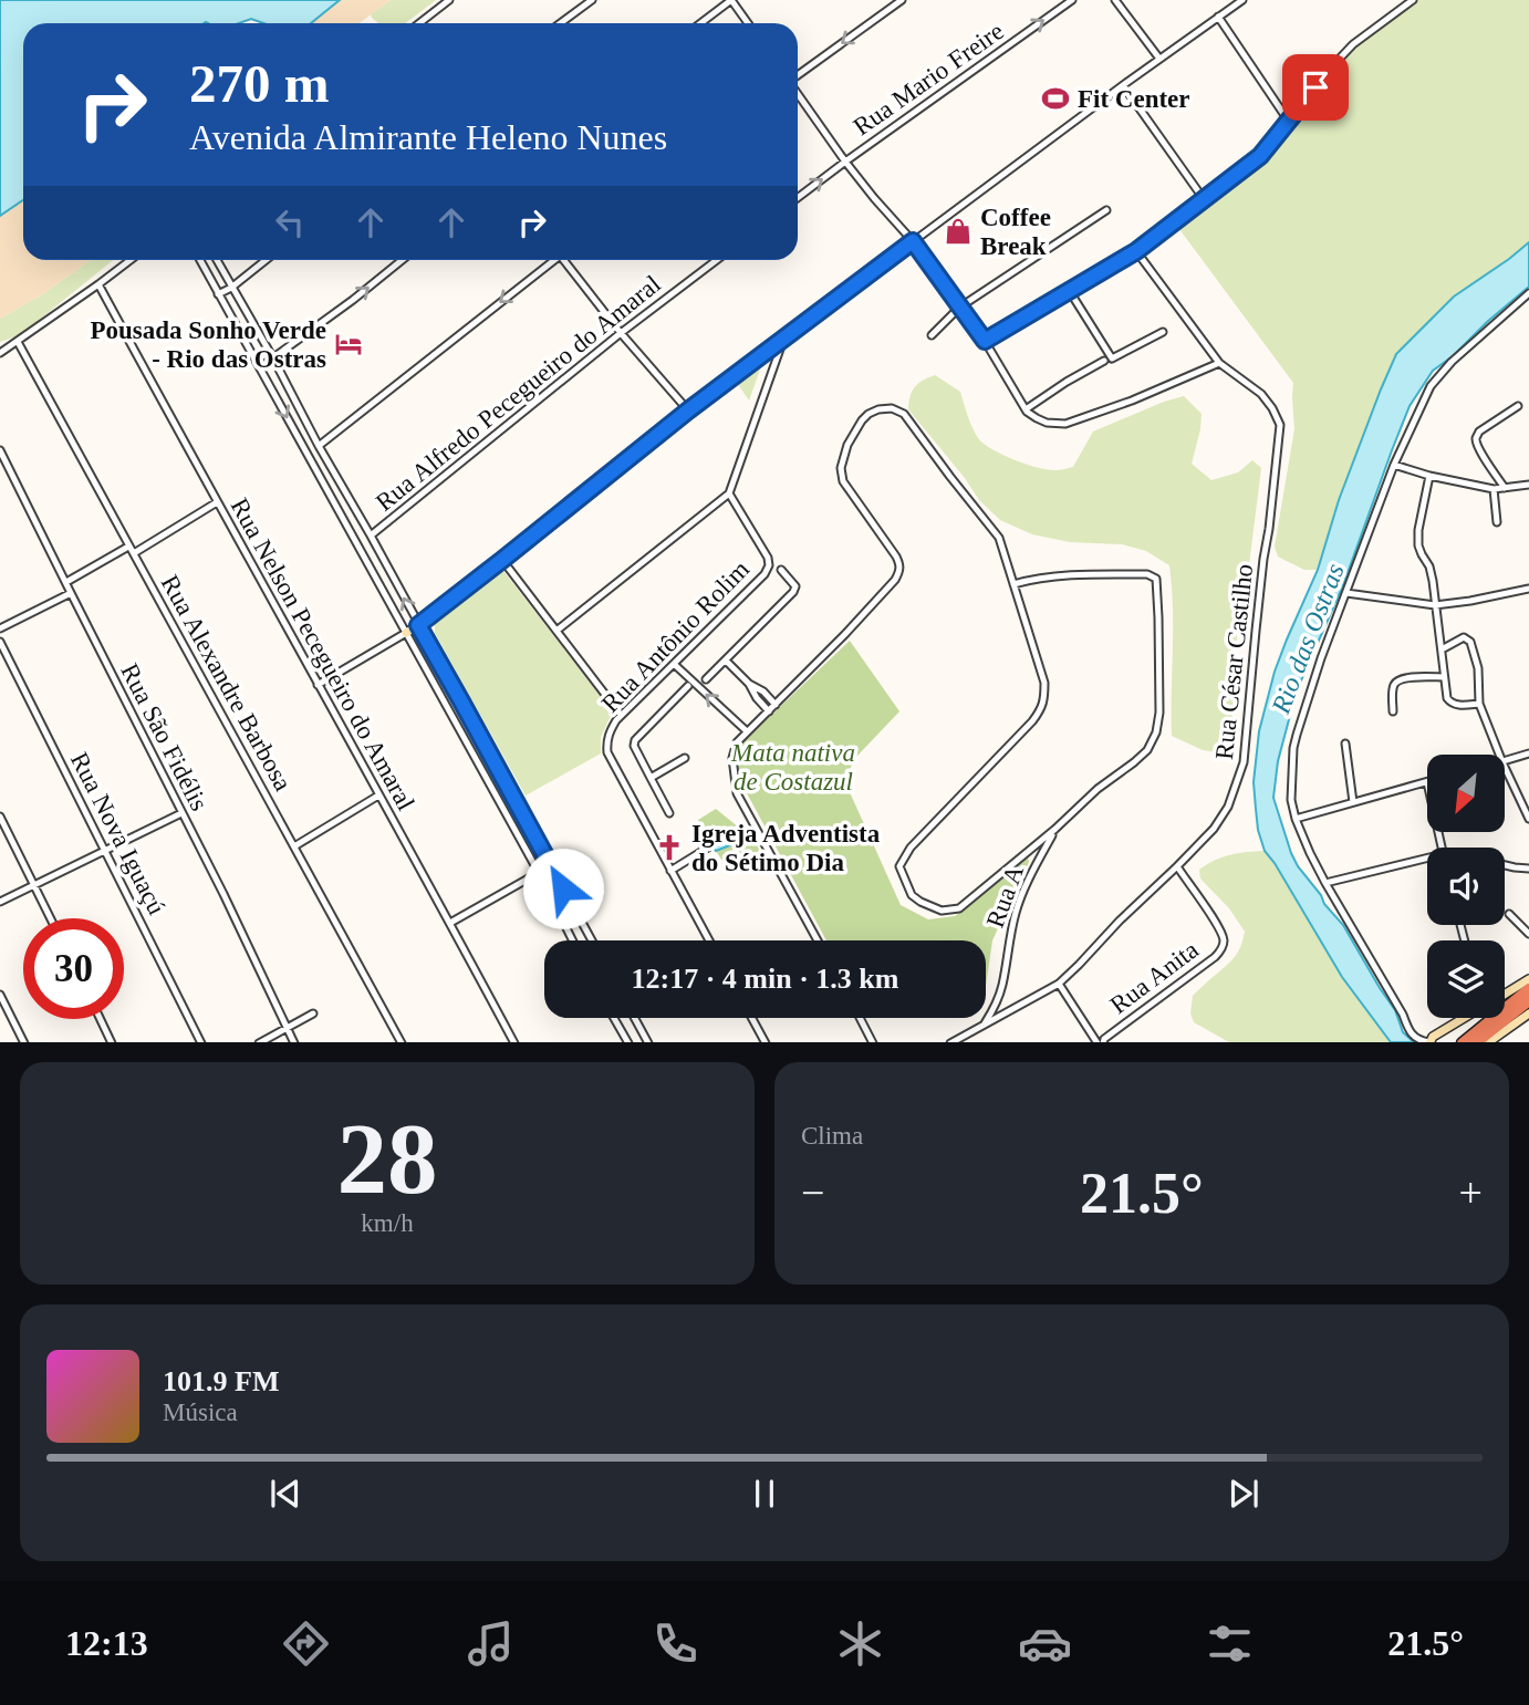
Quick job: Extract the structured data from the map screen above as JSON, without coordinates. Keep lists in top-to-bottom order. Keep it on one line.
{"streets":{"street":["Rua Mario Freire","Rua Alfredo Pecegueiro do Amaral","Rua Antônio Rolim","Rua Nelson Pecegueiro do Amaral","Rua César Castilho","Rua Alexandre Barbosa","Rua São Fidélis","Rua Nova Iguaçú","Rua A","Rua Anita"]},"crossings":[["Rua César Castilho","Rua A"],["Rua César Castilho","Rua Anita"]],"one_way":["Rua Mario Freire"],"water":["Rio das Ostras"],"parks":["Mata nativa de Costazul"],"places":{"sports":["Fit Center"],"shop":["Coffee Break"],"hotel":["Pousada Sonho Verde - Rio das Ostras"],"church":["Igreja Adventista do Sétimo Dia"]},"north":"bottom left","page":{"turn":["270 m","Avenida Almirante Heleno Nunes"],"limit":"30","trip":"12:17 · 4 min · 1.3 km","tile":[["28","km/h"],"Clima"],"heat":["−","21.5°","+"],"song":["101.9 FM","Música"],"tabs":["12:13","21.5°"]}}
